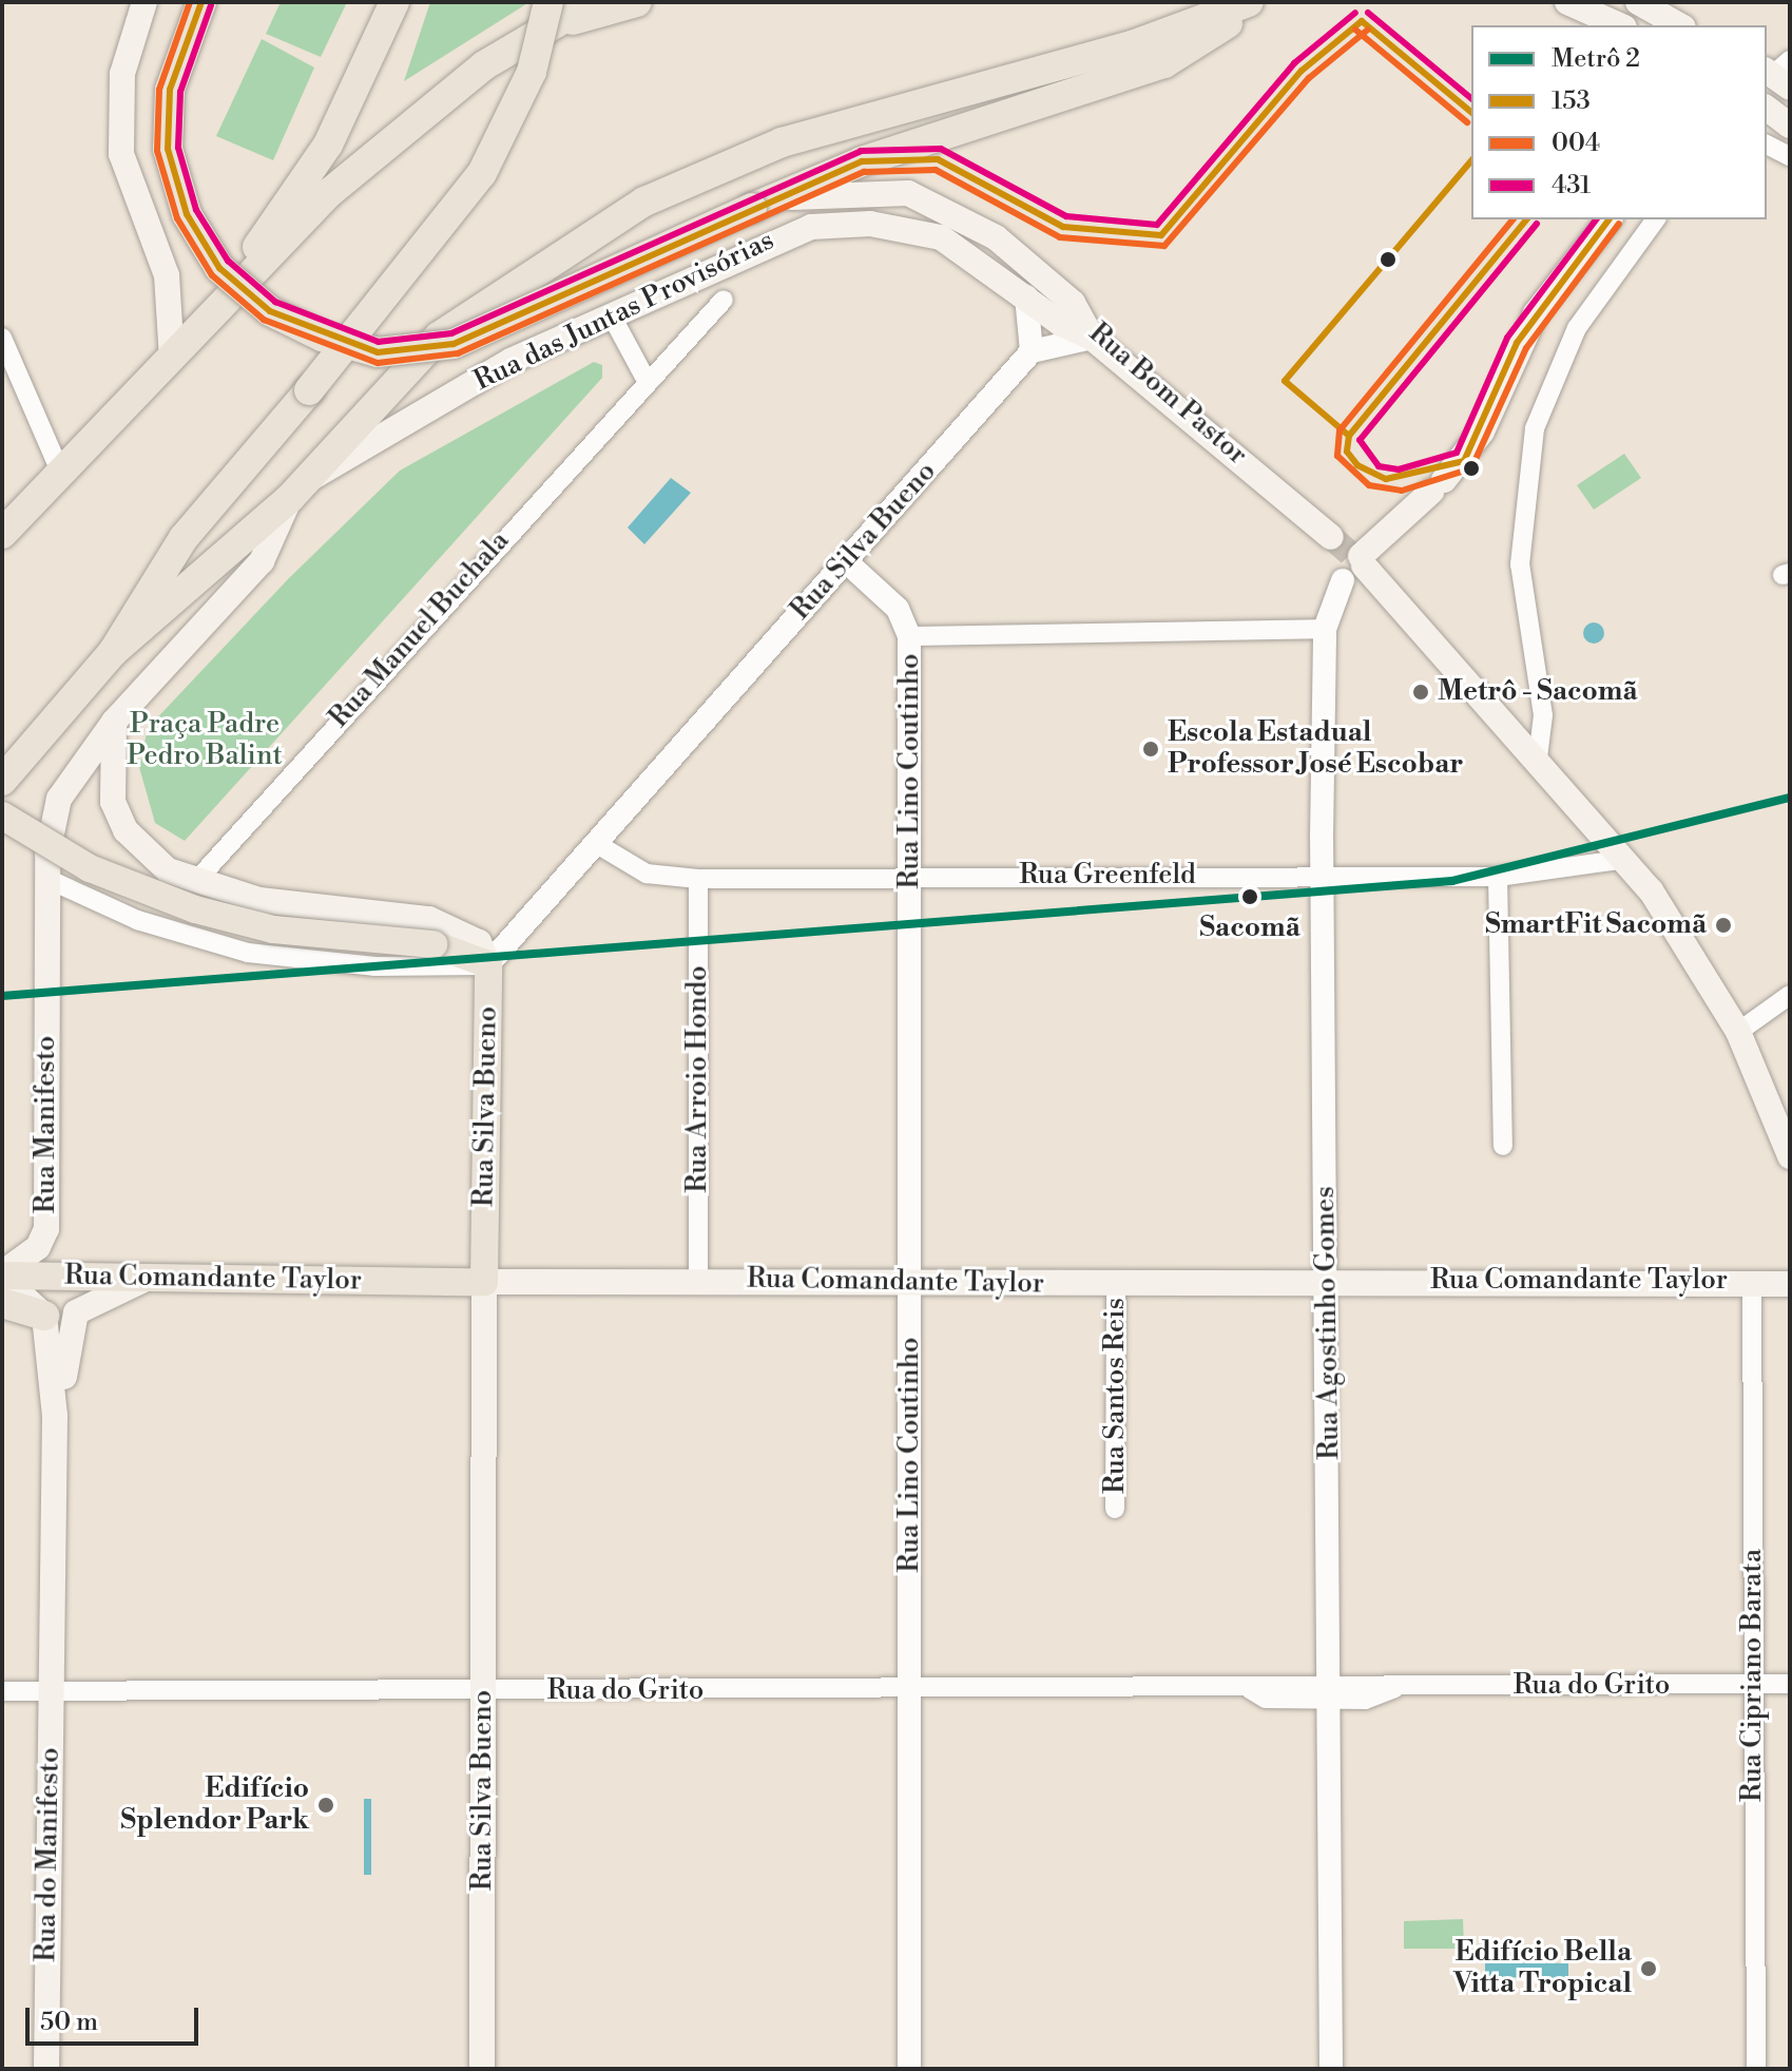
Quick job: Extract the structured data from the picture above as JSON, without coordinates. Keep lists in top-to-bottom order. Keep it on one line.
{"streets":{"highway":["Rua das Juntas Provisórias"],"main road":["Rua Bom Pastor","Rua Silva Bueno","Rua Manifesto","Rua Comandante Taylor","Rua do Manifesto"],"street":["Rua Manuel Buchala","Rua Lino Coutinho","Rua Greenfeld","Rua Arroio Hondo","Rua Agostinho Gomes","Rua Santos Reis","Rua Cipriano Barata","Rua do Grito"]},"crossings":[["Rua das Juntas Provisórias","Rua Bom Pastor"],["Rua Silva Bueno","Rua Lino Coutinho"],["Rua Silva Bueno","Rua Greenfeld"],["Rua Silva Bueno","Rua Comandante Taylor"],["Rua Silva Bueno","Rua do Grito"],["Rua Lino Coutinho","Rua Greenfeld"],["Rua Lino Coutinho","Rua Comandante Taylor"],["Rua Lino Coutinho","Rua do Grito"],["Rua Greenfeld","Rua Arroio Hondo"],["Rua Greenfeld","Rua Agostinho Gomes"],["Rua Arroio Hondo","Rua Comandante Taylor"],["Rua Manifesto","Rua Comandante Taylor"],["Rua Comandante Taylor","Rua Agostinho Gomes"],["Rua Comandante Taylor","Rua Santos Reis"],["Rua Comandante Taylor","Rua Cipriano Barata"],["Rua Agostinho Gomes","Rua do Grito"],["Rua Cipriano Barata","Rua do Grito"],["Rua do Grito","Rua do Manifesto"]],"parks":["Praça Padre Pedro Balint"],"places":["Metrô - Sacomã","Escola Estadual Professor José Escobar","Sacomã","SmartFit Sacomã","Edifício Splendor Park","Edifício Bella Vitta Tropical"],"lines":["transit line 153","transit line 004","transit line 431","metro line 2"],"legend":["Metrô 2","153","004","431"],"scale_bar":"50 m"}
